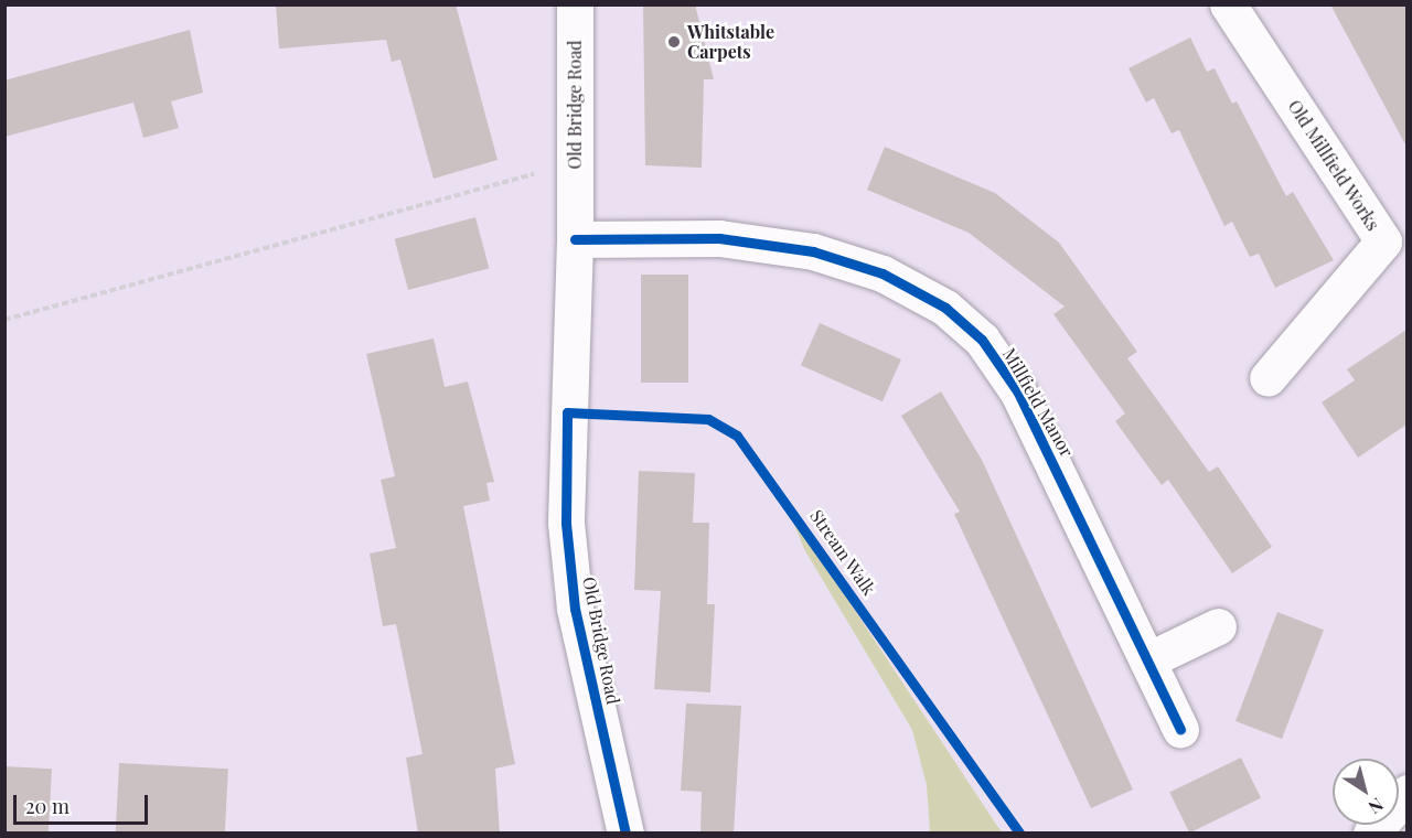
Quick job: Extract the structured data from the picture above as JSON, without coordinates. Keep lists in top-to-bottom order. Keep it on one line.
{"streets":{"street":["Old Bridge Road","Old Millfield Works","Millfield Manor"],"cycle path":["Stream Walk"]},"crossings":[["Old Bridge Road","Millfield Manor"]],"places":["Whitstable Carpets"],"scale_bar":"20 m","north":"bottom right"}
